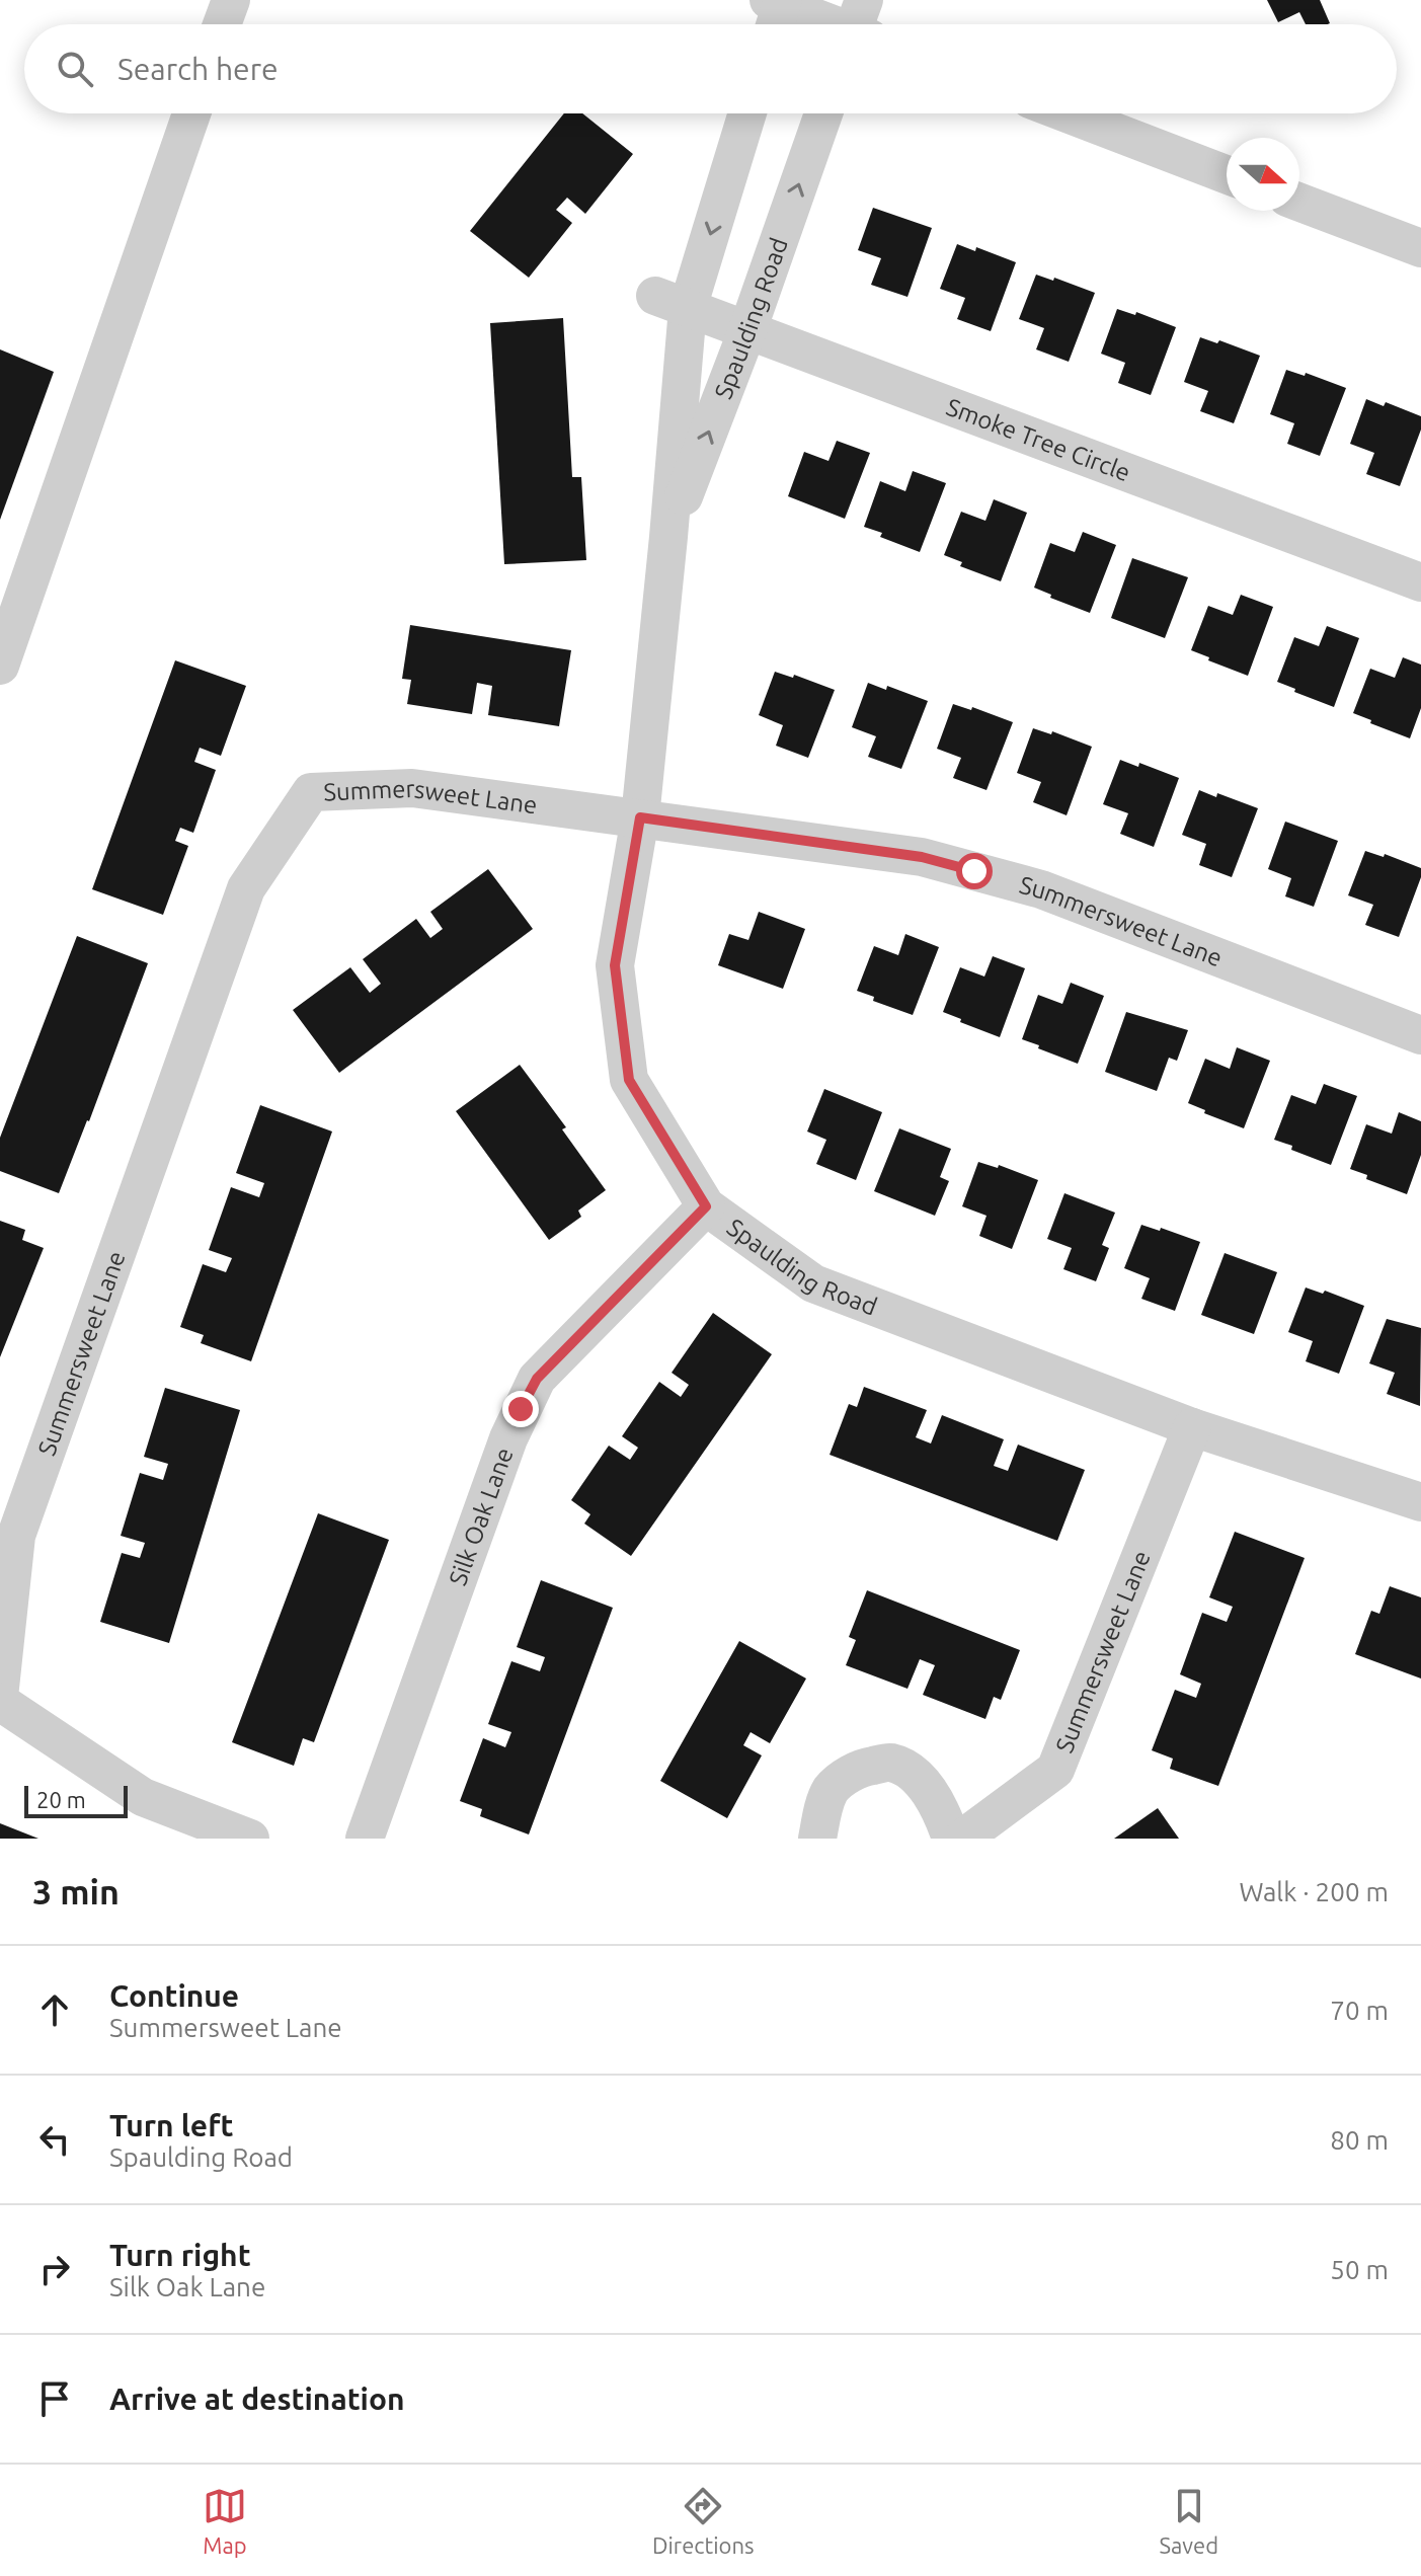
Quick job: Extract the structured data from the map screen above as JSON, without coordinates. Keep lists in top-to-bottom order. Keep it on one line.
{"streets":{"street":["Spaulding Road","Smoke Tree Circle","Summersweet Lane","Silk Oak Lane"]},"crossings":[["Spaulding Road","Smoke Tree Circle"],["Spaulding Road","Summersweet Lane"],["Spaulding Road","Silk Oak Lane"]],"scale_bar":"20 m","north":"right","page":{"search":"Search here","scale":"20 m","heading":["3 min","Walk · 200 m"],"list":[["Continue","Summersweet Lane","70 m"],["Turn left","Spaulding Road","80 m"],["Turn right","Silk Oak Lane","50 m"],"Arrive at destination"],"nav":["Map","Directions","Saved"]}}
